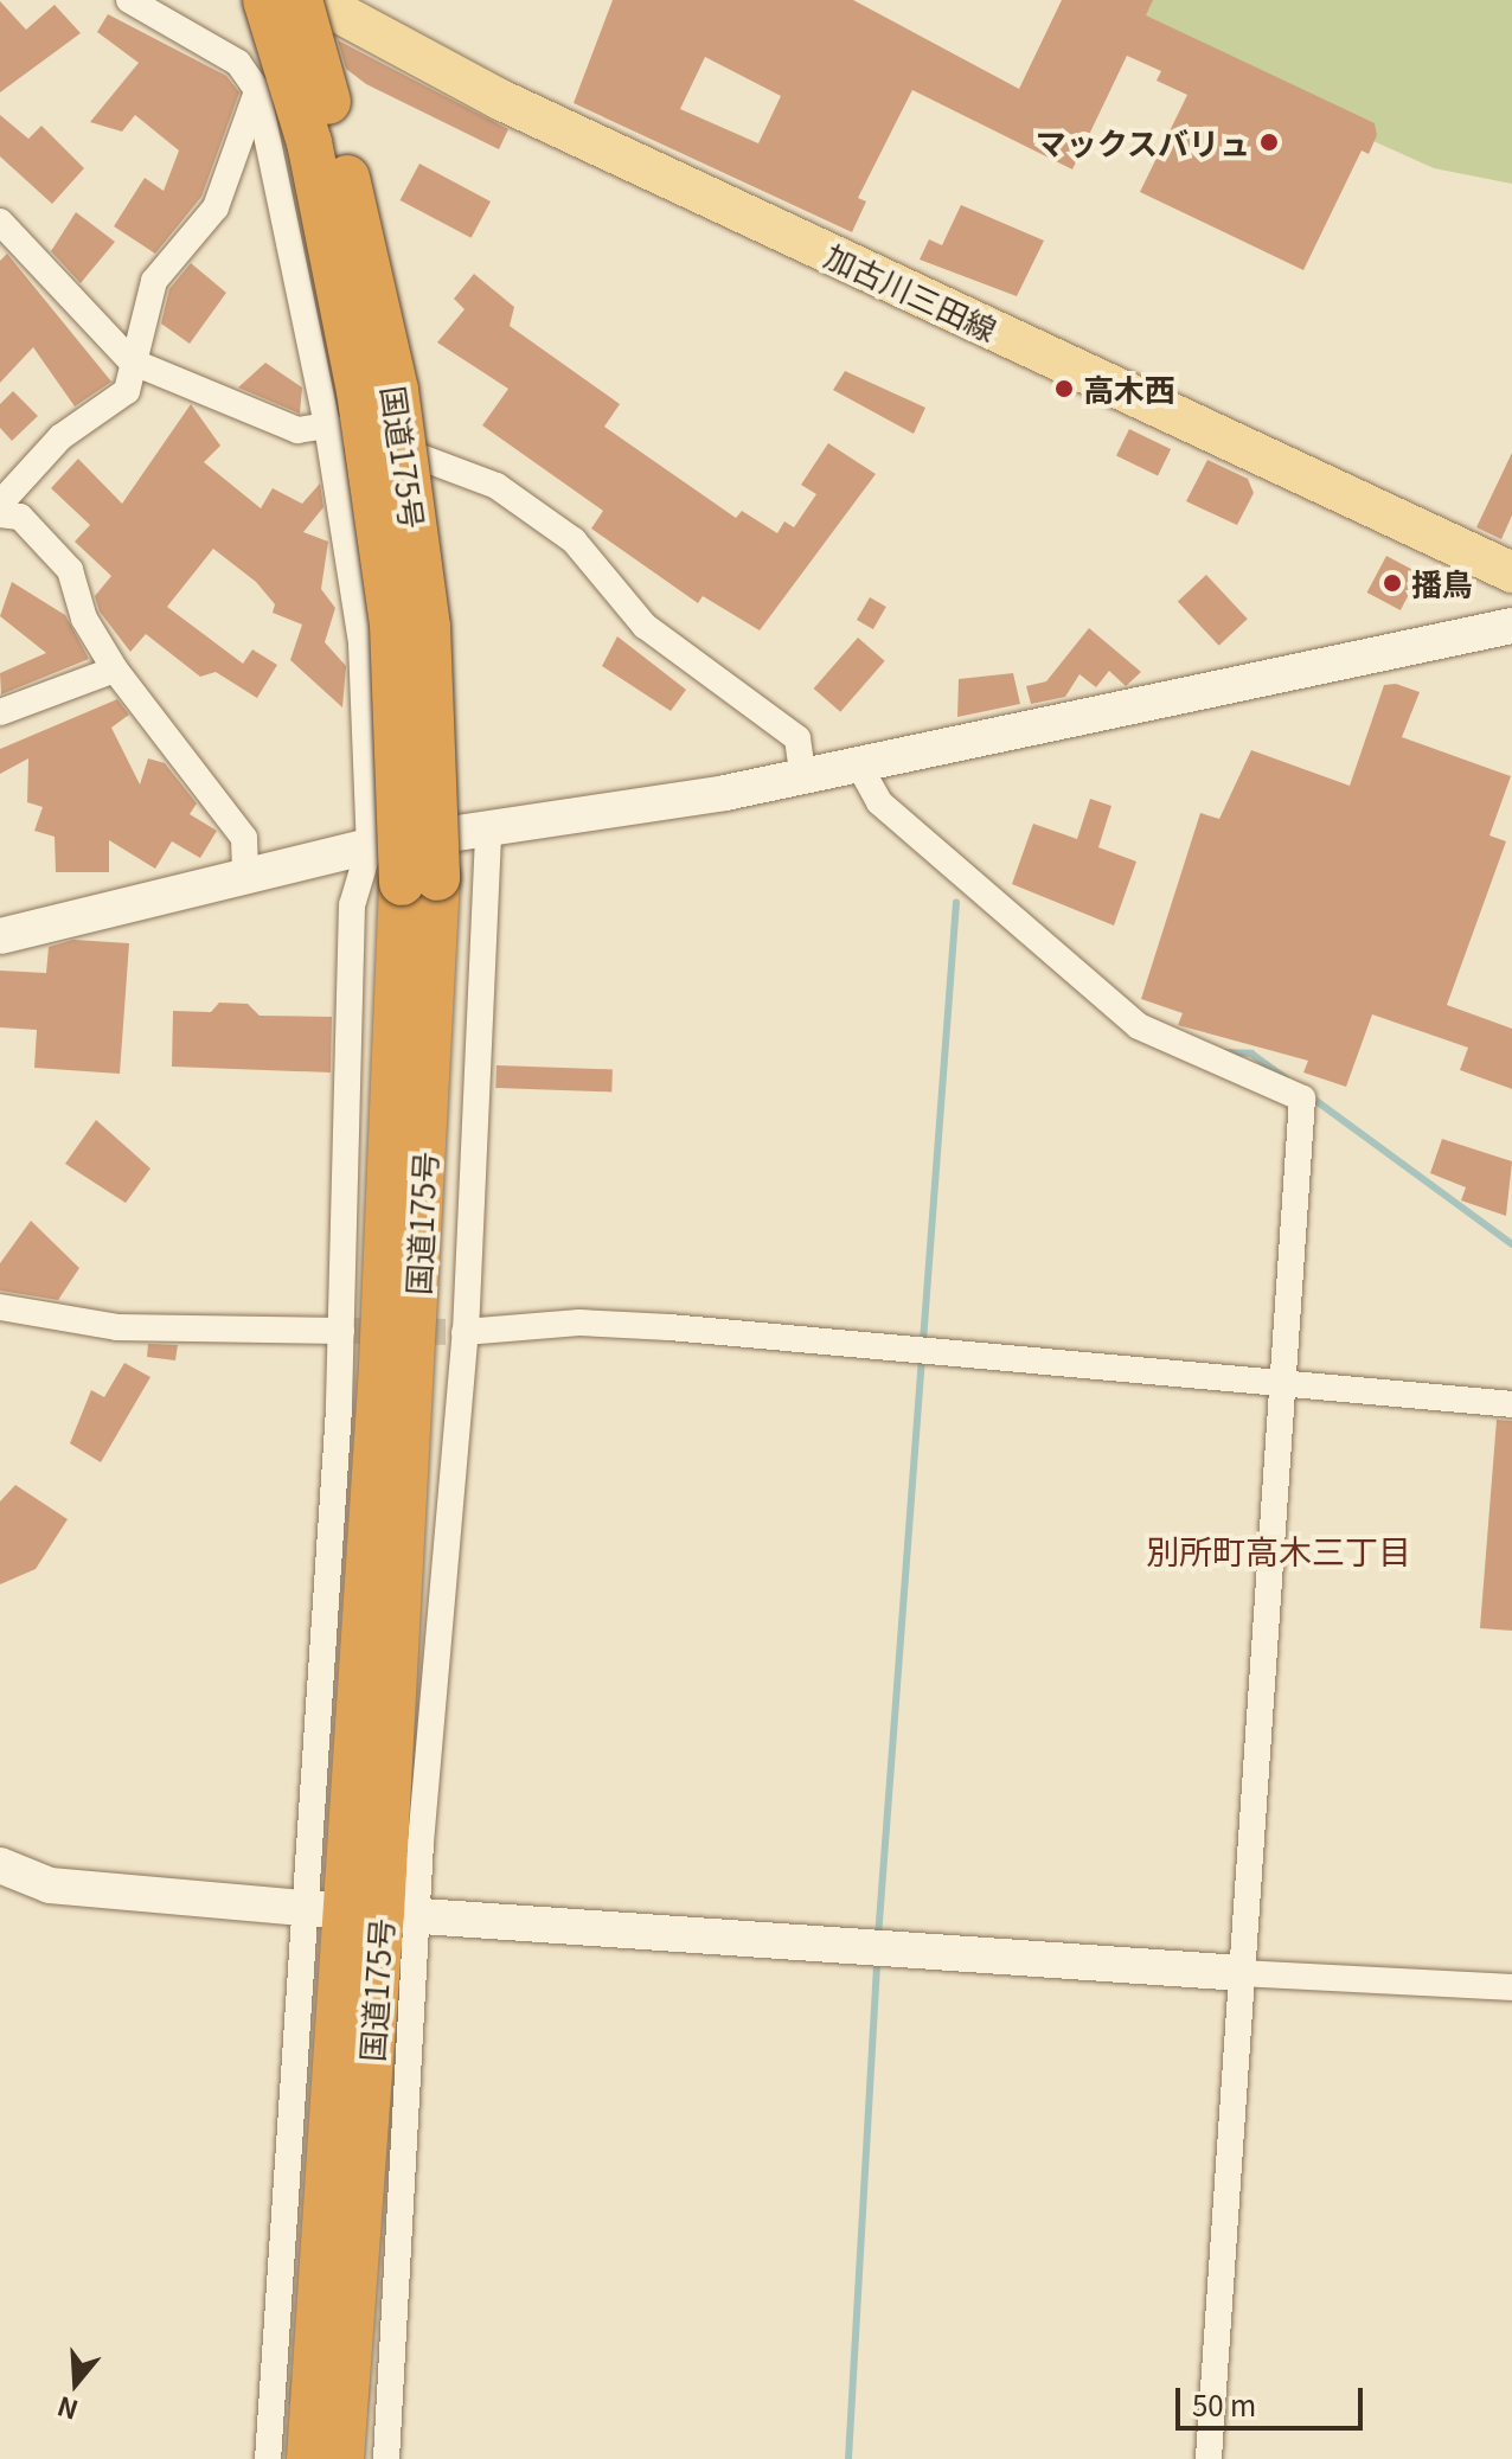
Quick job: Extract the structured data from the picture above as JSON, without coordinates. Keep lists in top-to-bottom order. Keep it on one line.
{"streets":{"highway":["国道175号"],"main road":["加古川三田線"]},"districts":["別所町高木三丁目"],"places":["マックスバリュ","高木西","播鳥"],"scale_bar":"50 m","north":"bottom"}
